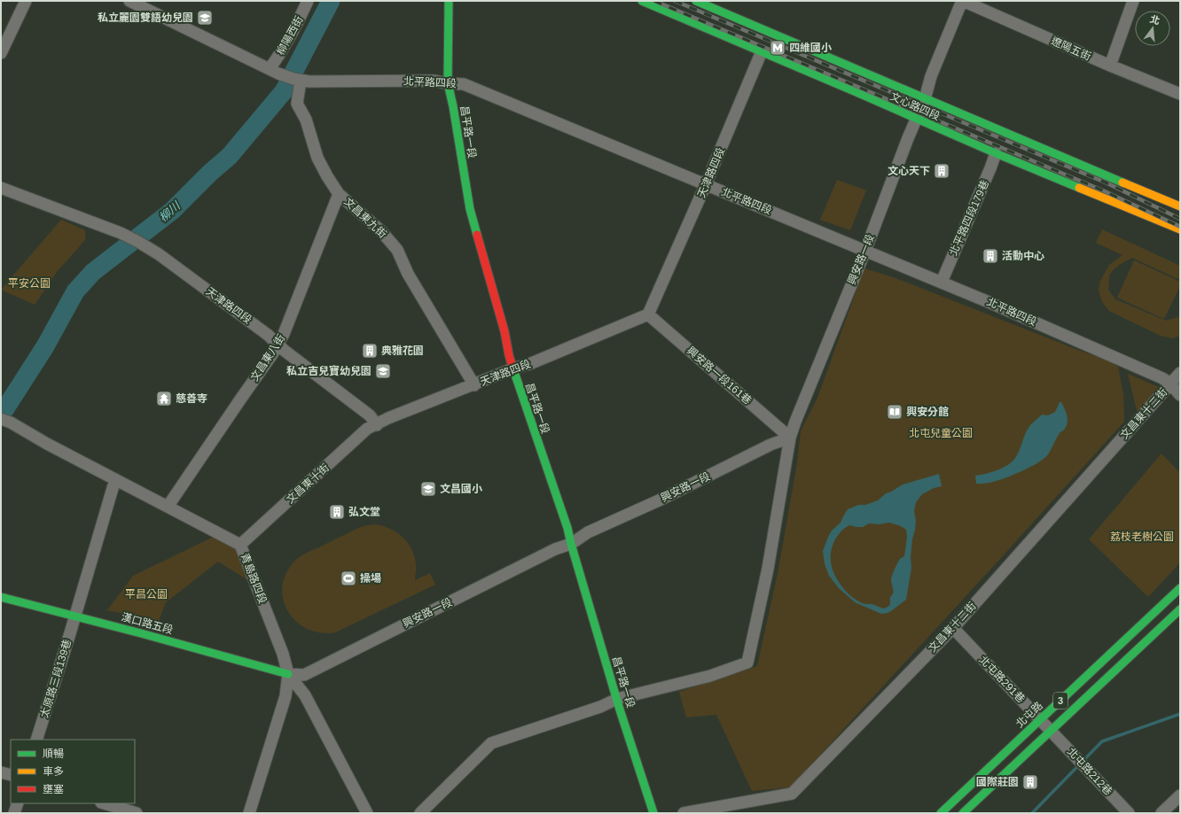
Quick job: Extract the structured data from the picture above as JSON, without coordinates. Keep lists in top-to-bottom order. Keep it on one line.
{"streets":{"main road":["文心路四段","昌平路一段","漢口路五段","3","北屯路"],"street":["柳陽西街","遼陽五街","北平路四段","天津路四段","文昌東九街","北平路四段179巷","興安路一段","文昌東八街","興安路一段161巷","文昌東十二街","文昌東十街","青島路四段","太原路三段139巷","北屯路291巷","北屯路212巷"]},"crossings":[["柳陽西街","北平路四段"],["遼陽五街","興安路一段"],["北平路四段","昌平路一段"],["北平路四段","天津路四段"],["北平路四段","文昌東九街"],["北平路四段","北平路四段179巷"],["北平路四段","興安路一段"],["北平路四段","文昌東十二街"],["文心路四段","天津路四段"],["文心路四段","北平路四段179巷"],["文心路四段","興安路一段"],["昌平路一段","天津路四段"],["昌平路一段","興安路一段"],["天津路四段","文昌東九街"],["天津路四段","文昌東八街"],["天津路四段","興安路一段161巷"],["天津路四段","文昌東十街"],["文昌東九街","文昌東八街"],["興安路一段","興安路一段161巷"],["興安路一段","青島路四段"],["興安路一段","漢口路五段"],["文昌東八街","青島路四段"],["文昌東十二街","北屯路291巷"],["文昌東十街","青島路四段"],["青島路四段","漢口路五段"],["青島路四段","太原路三段139巷"],["漢口路五段","太原路三段139巷"],["北屯路291巷","3"],["北屯路291巷","北屯路"],["北屯路291巷","北屯路212巷"],["3","北屯路212巷"]],"water":["柳川"],"parks":["平安公園","北屯兒童公園","荔枝老樹公園","平昌公園"],"places":{"school or university":["私立麗園雙語幼兒園","私立吉兒寶幼兒園","文昌國小"],"metro station":["四維國小"],"building":["文心天下","活動中心","典雅花園","弘文堂","國際莊園"],"temple":["慈善寺"],"library":["興安分館"],"sports":["操場"]},"legend":["順暢","車多","壅塞"],"north":"top"}
